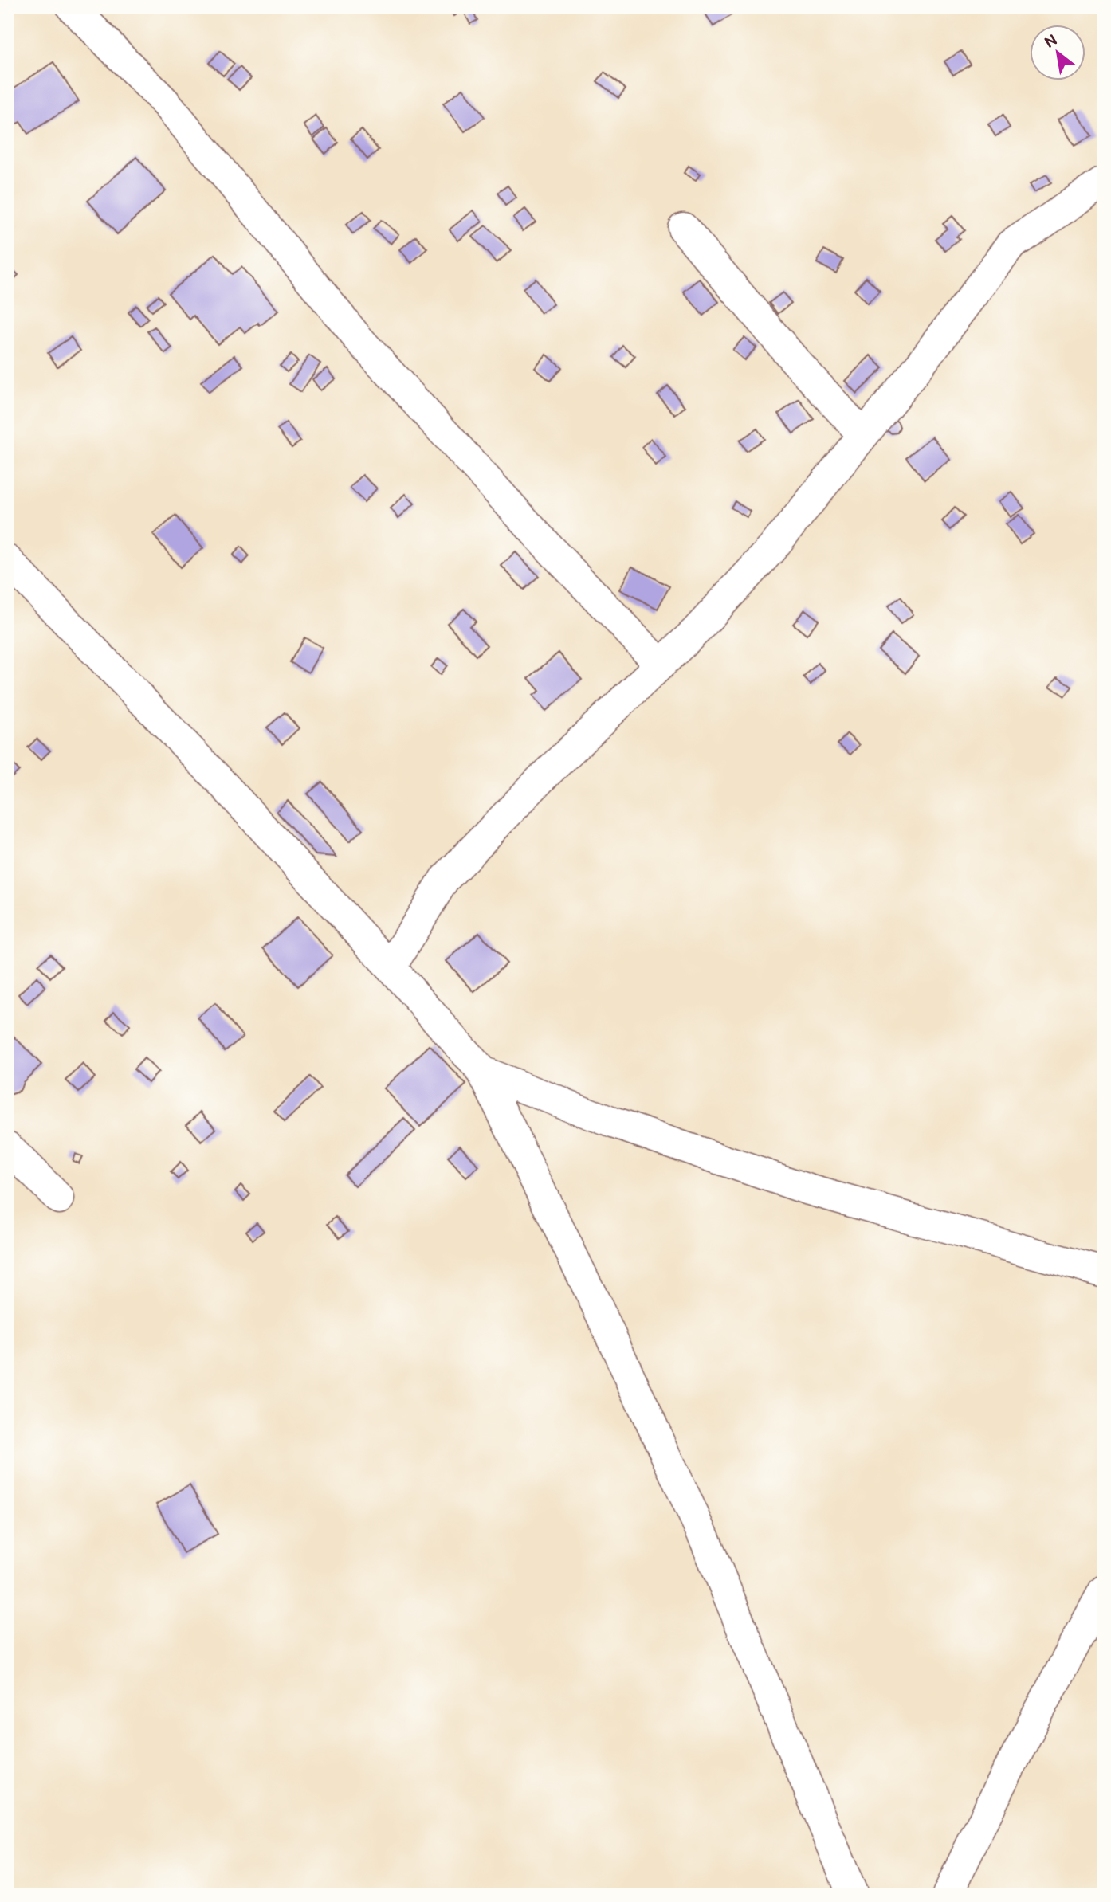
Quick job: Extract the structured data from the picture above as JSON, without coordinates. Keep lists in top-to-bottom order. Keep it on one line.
{"north":"top left"}
